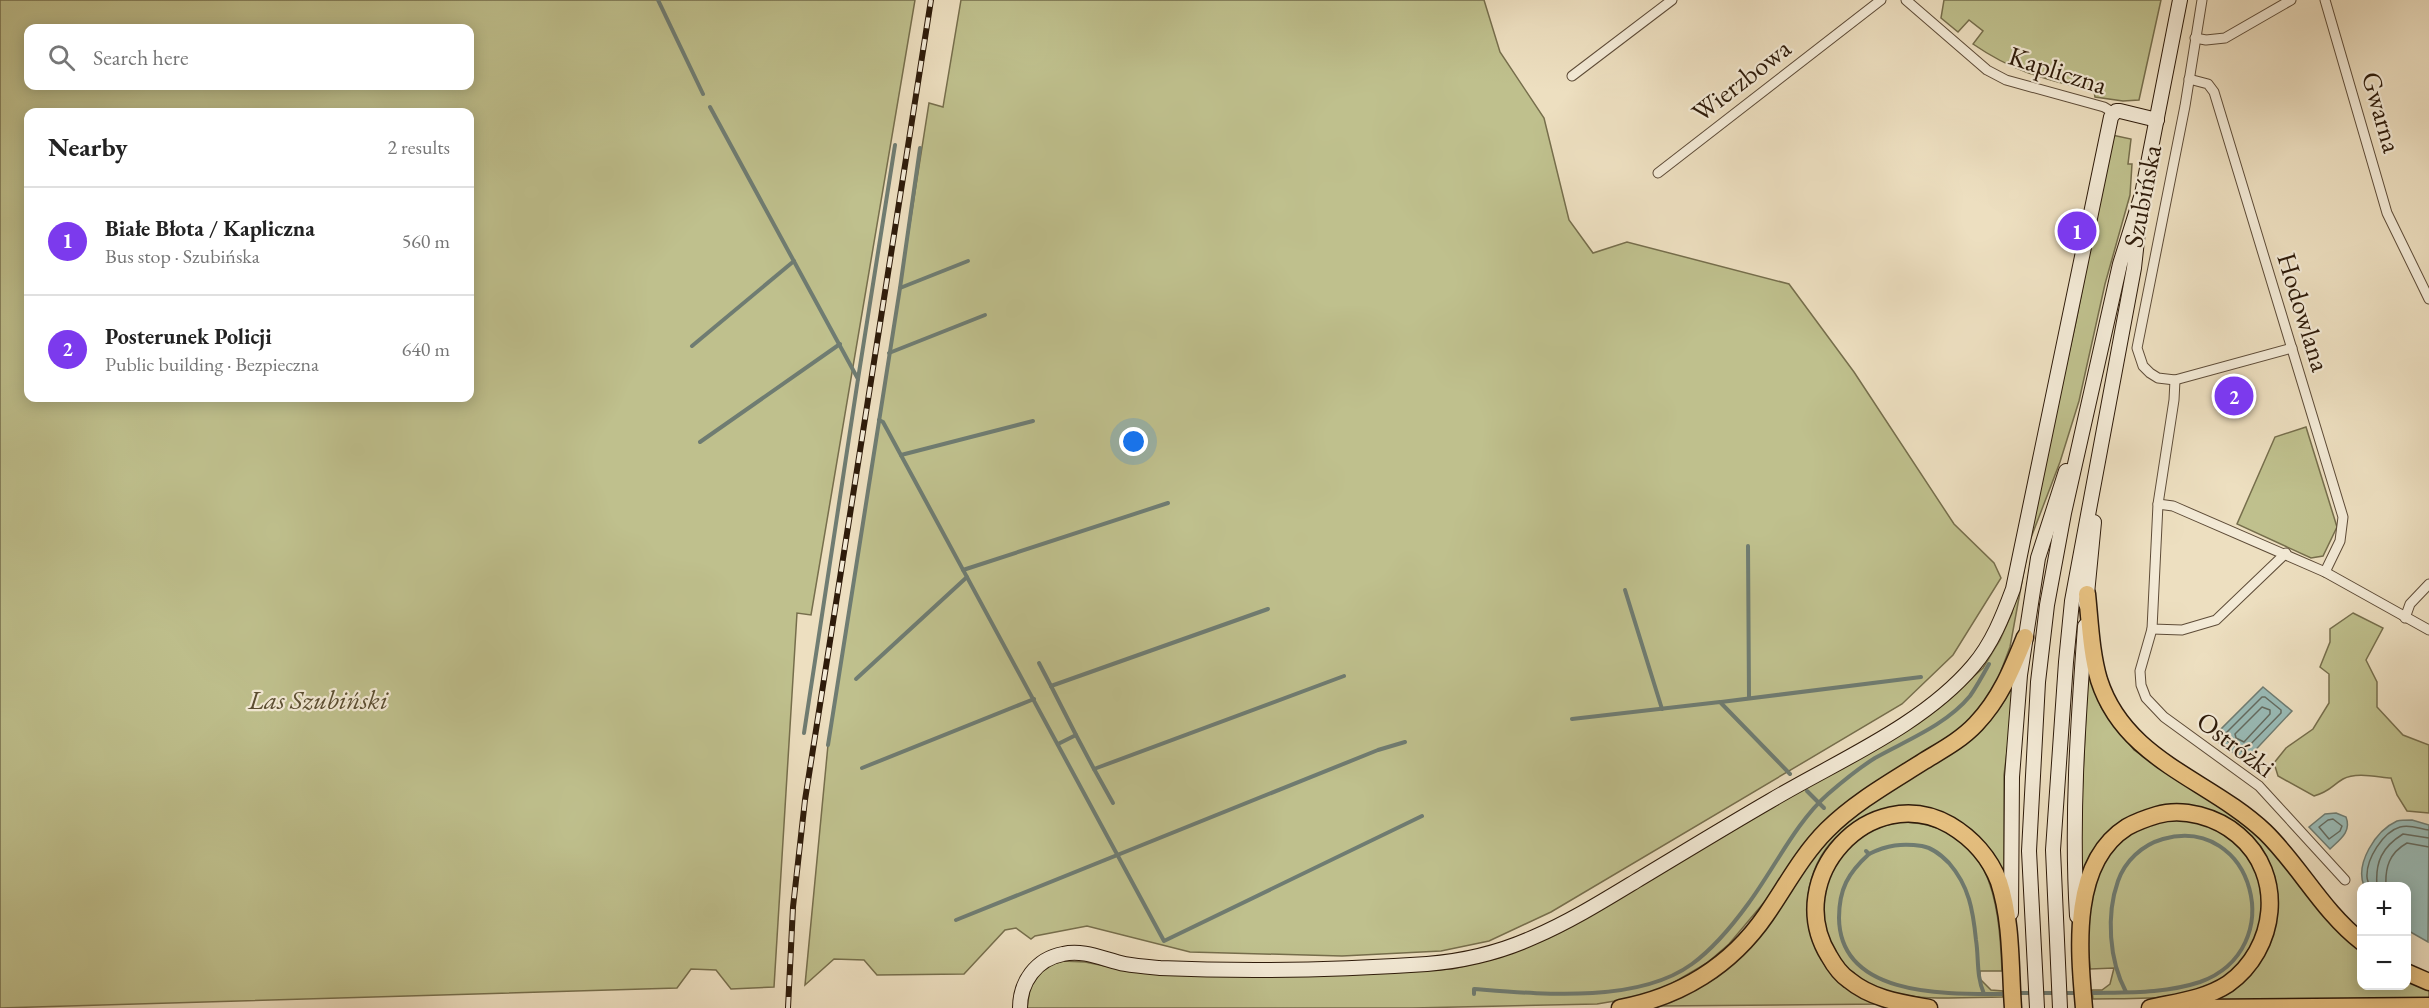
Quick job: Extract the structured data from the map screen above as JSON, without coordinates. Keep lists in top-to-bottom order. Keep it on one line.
{"streets":{"main road":["Szubińska"],"street":["Kapliczna","Wierzbowa","Gwarna","Hodowlana","Ostróżki"]},"crossings":[["Szubińska","Hodowlana"],["Szubińska","Ostróżki"]],"parks":["Las Szubiński"],"page":{"search":"Search here","heading":["Nearby","2 results"],"list":[{"mark":"1","name":"Białe Błota / Kapliczna","note":"Bus stop · Szubińska","value":"560 m"},{"mark":"2","name":"Posterunek Policji","note":"Public building · Bezpieczna","value":"640 m"}],"pins":["1","2"],"map_buttons":["+","−"]}}
